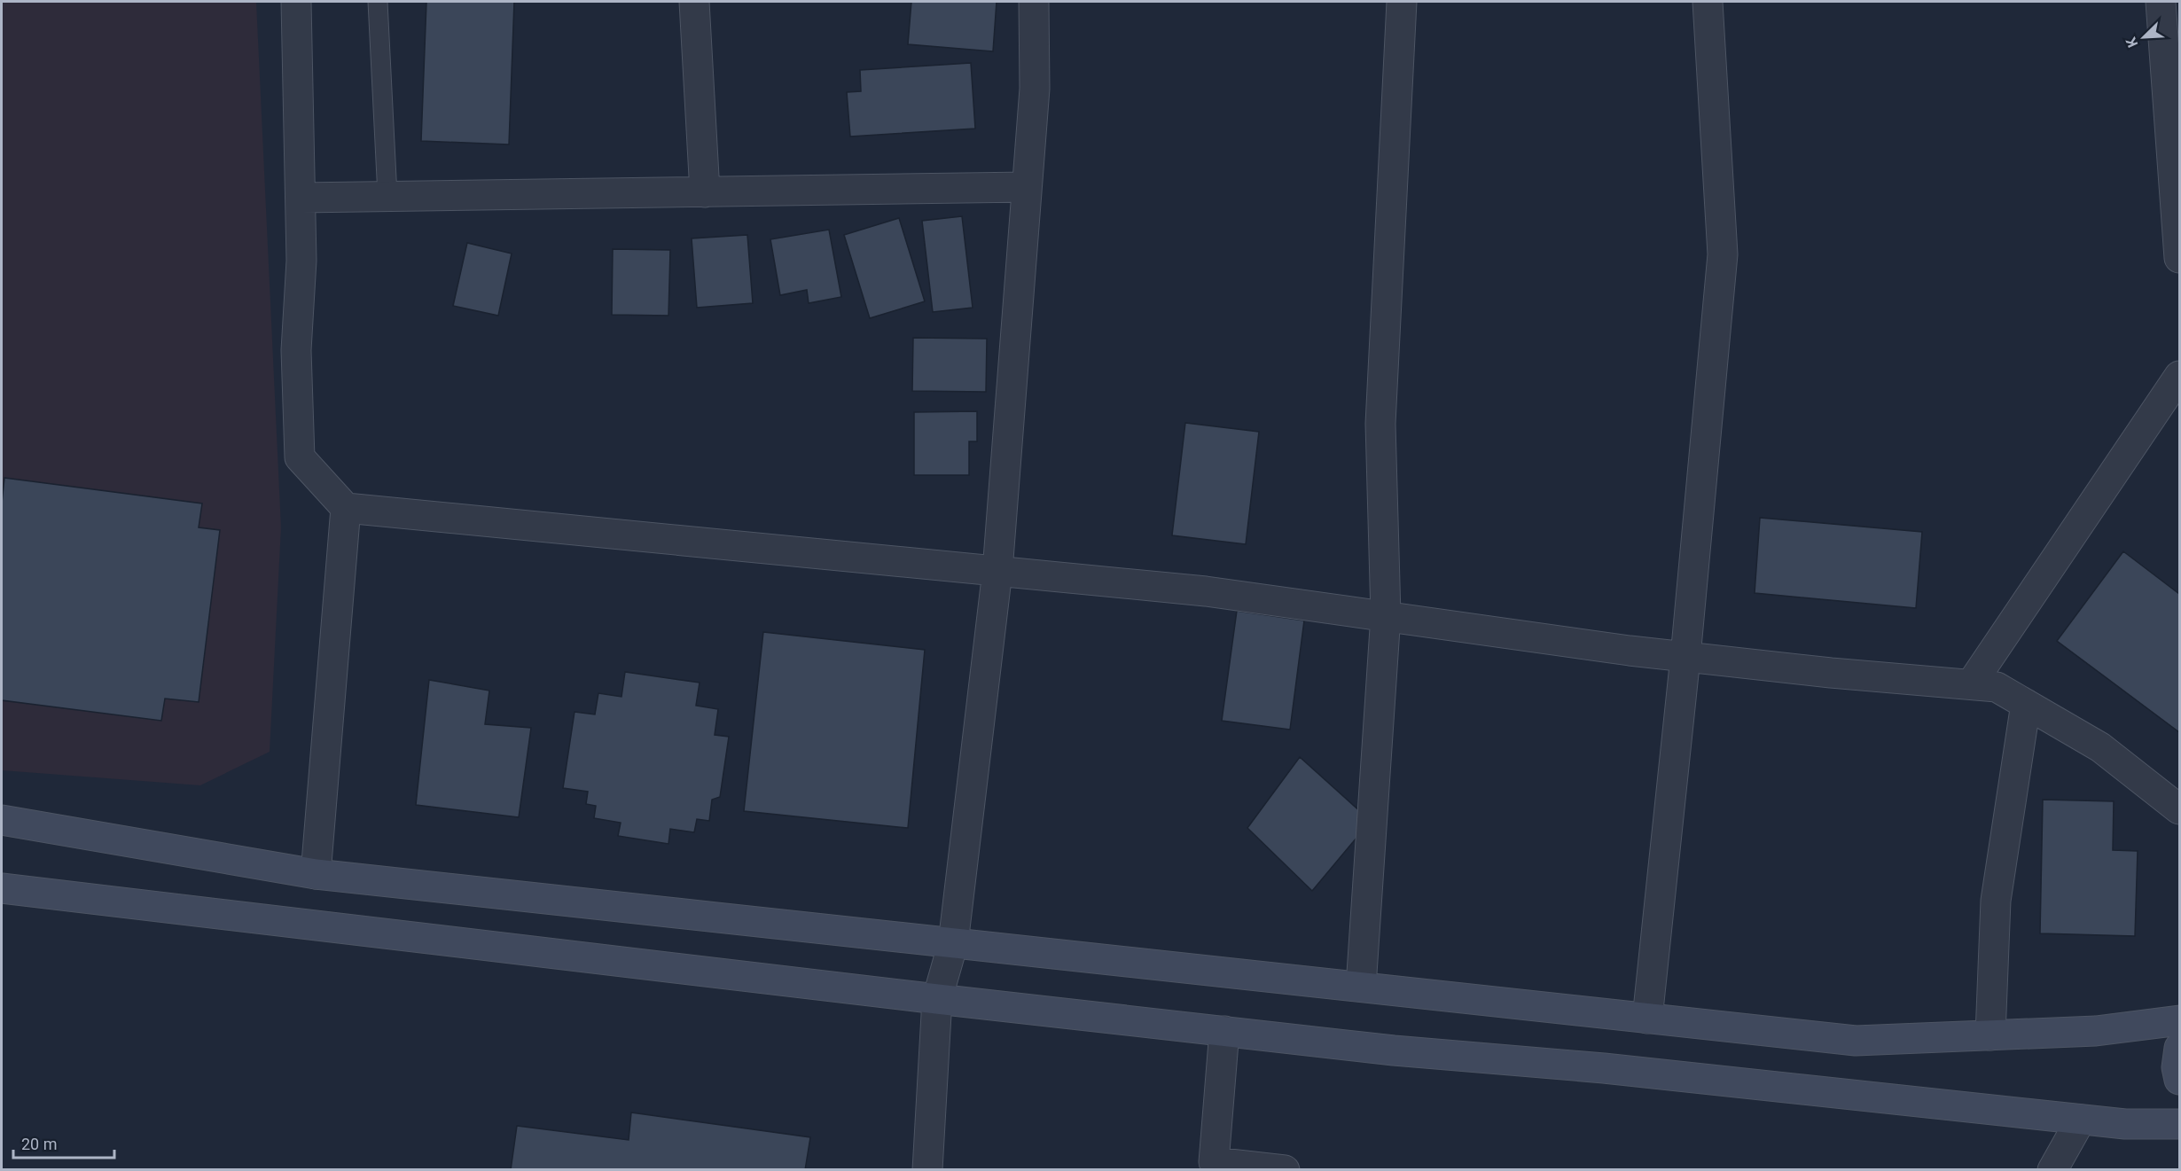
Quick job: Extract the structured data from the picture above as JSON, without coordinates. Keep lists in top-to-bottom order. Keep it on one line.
{"scale_bar":"20 m","north":"bottom left"}
